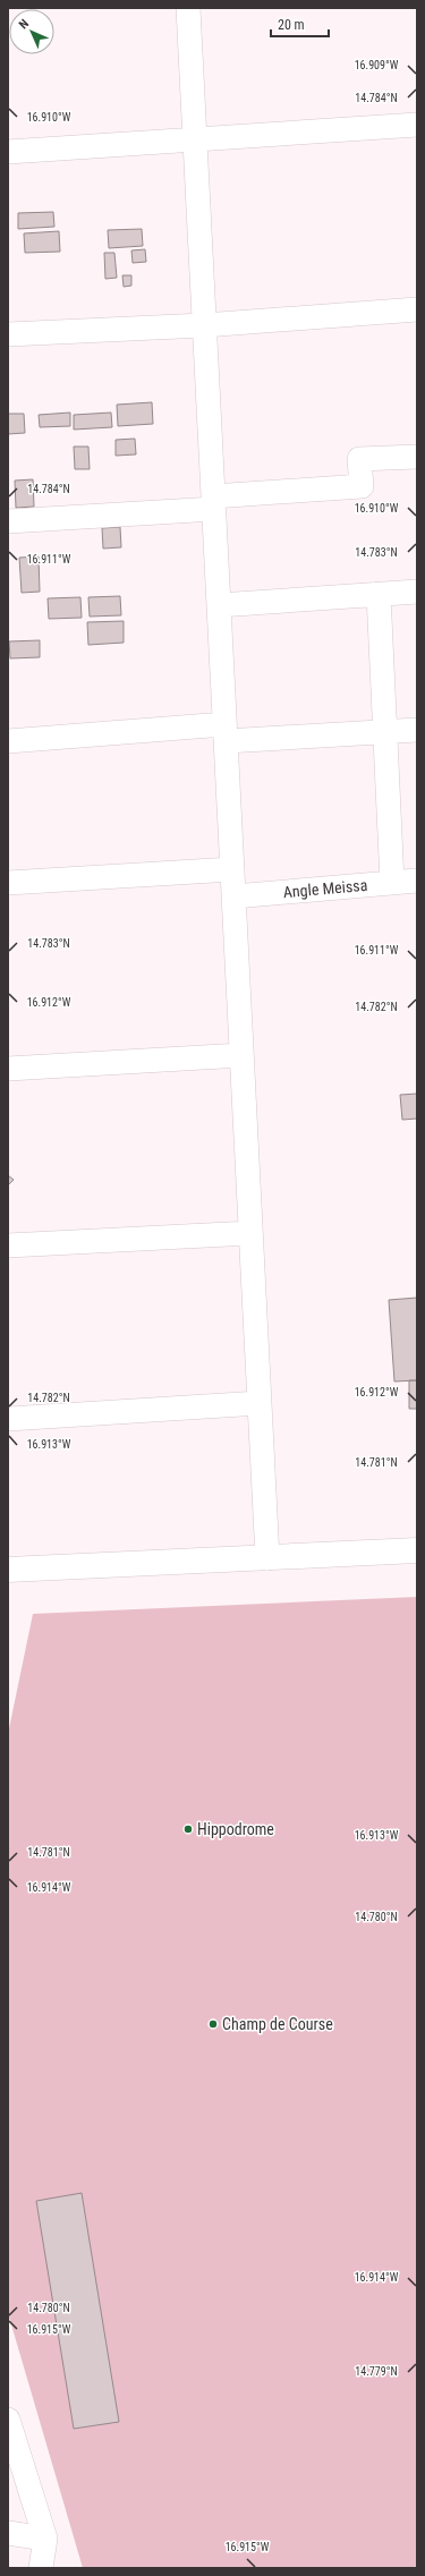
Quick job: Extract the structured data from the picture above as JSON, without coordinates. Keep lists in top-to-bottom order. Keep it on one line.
{"streets":{"street":["Angle Meissa"]},"places":["Hippodrome","Champ de Course"],"scale_bar":"20 m","north":"top left","coordinates":["16.909°W","14.784°N","16.910°W","14.783°N","16.911°W","16.912°W","14.782°N","16.913°W","14.781°N","16.914°W","14.780°N","16.915°W","14.779°N"]}
